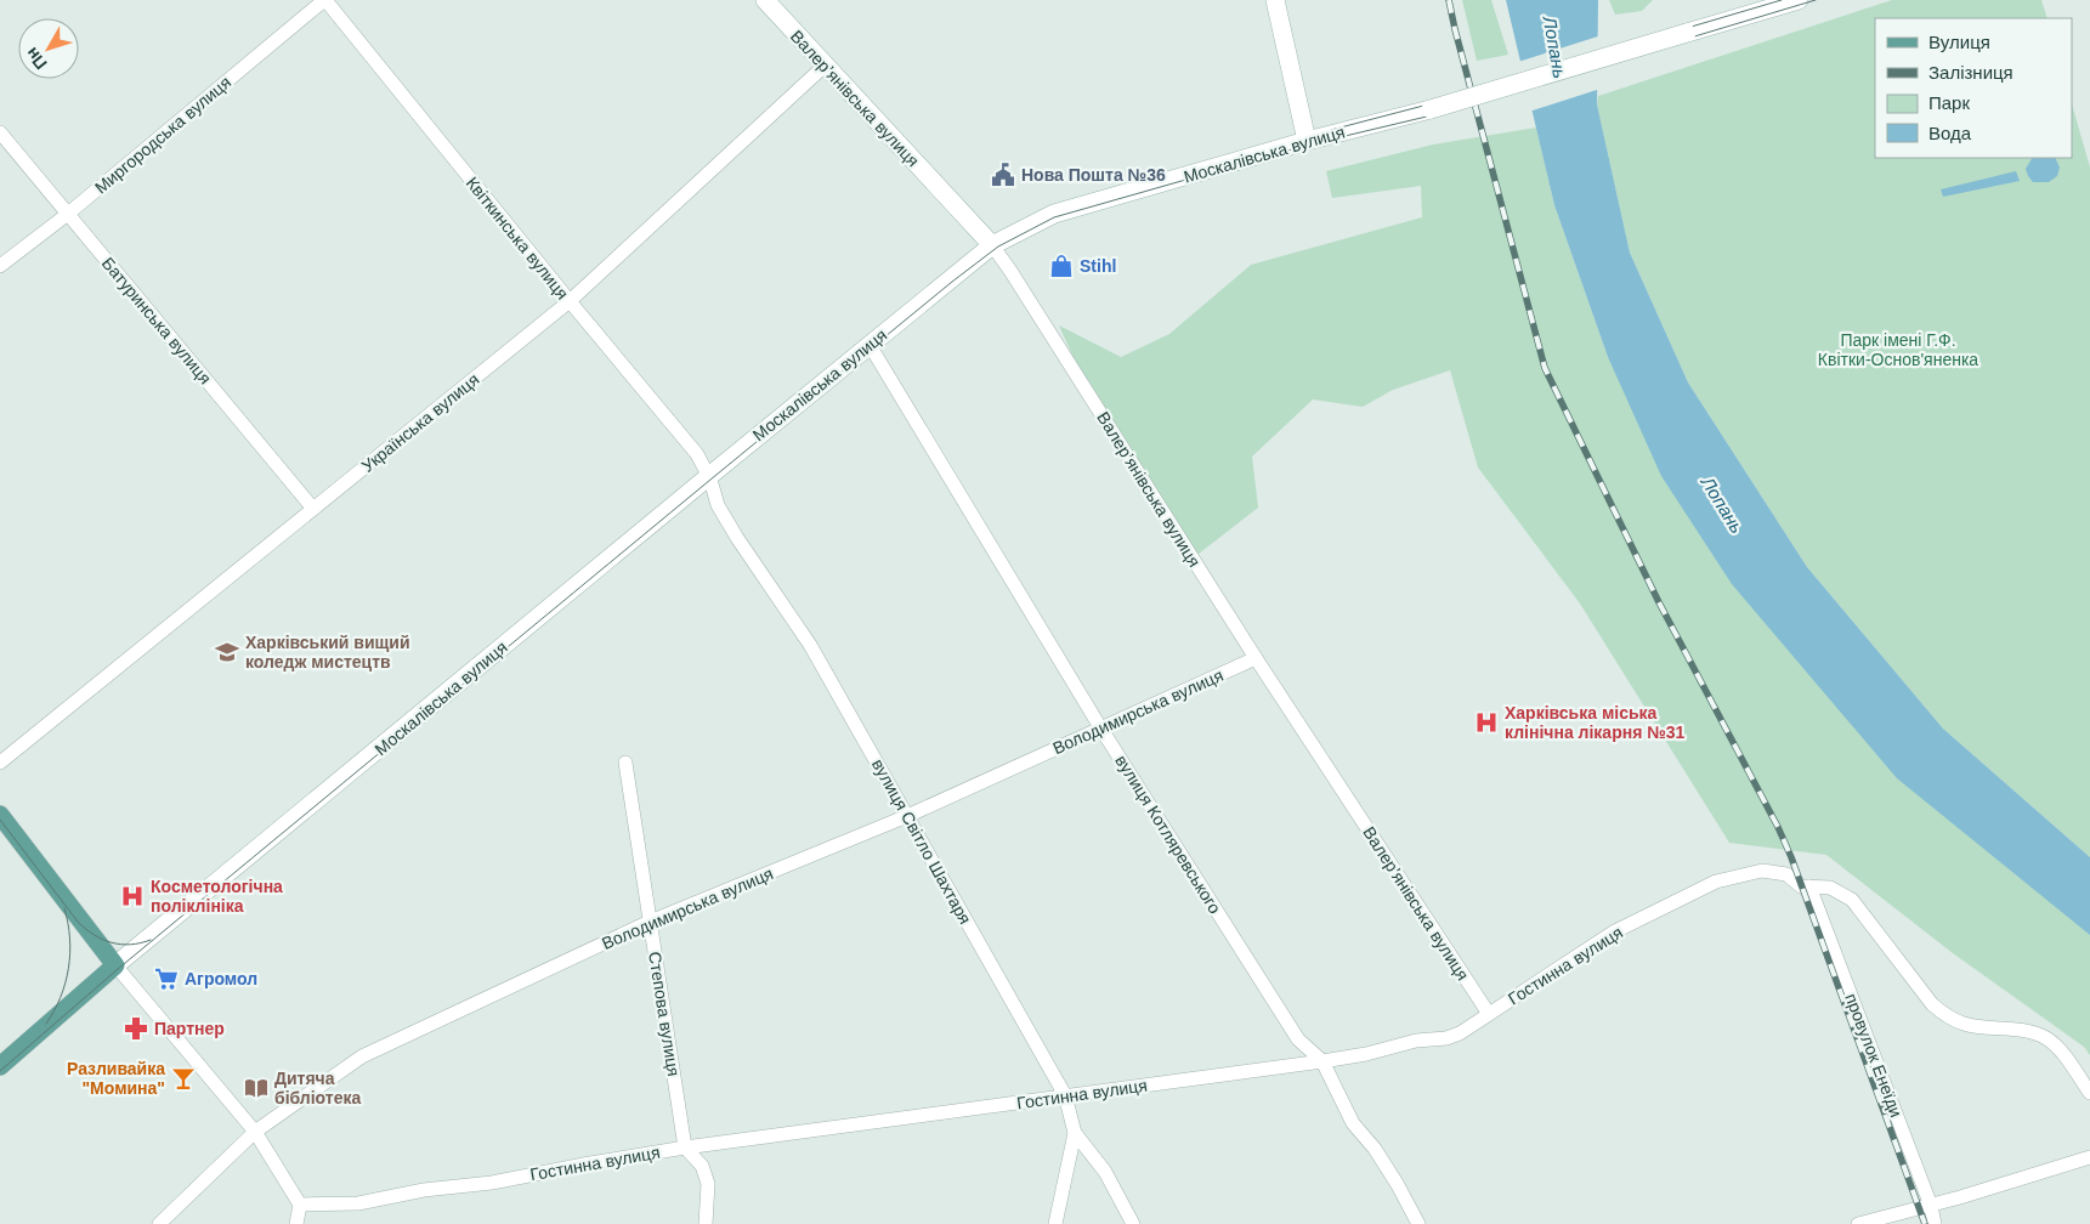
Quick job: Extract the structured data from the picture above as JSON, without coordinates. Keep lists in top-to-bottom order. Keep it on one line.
{"streets":{"main road":["Москалівська вулиця"],"street":["Валер’янівська вулиця","Миргородська вулиця","Квіткинська вулиця","Батуринська вулиця","Українська вулиця","Володимирська вулиця","вулиця Котляревського","вулиця Світло Шахтаря","Гостинна вулиця","Степова вулиця","провулок Енеїди"]},"crossings":[["Валер’янівська вулиця","Москалівська вулиця"],["Валер’янівська вулиця","Українська вулиця"],["Валер’янівська вулиця","Володимирська вулиця"],["Валер’янівська вулиця","Гостинна вулиця"],["Миргородська вулиця","Квіткинська вулиця"],["Миргородська вулиця","Батуринська вулиця"],["Москалівська вулиця","Квіткинська вулиця"],["Москалівська вулиця","вулиця Котляревського"],["Москалівська вулиця","вулиця Світло Шахтаря"],["Квіткинська вулиця","Українська вулиця"],["Квіткинська вулиця","вулиця Світло Шахтаря"],["Батуринська вулиця","Українська вулиця"],["Володимирська вулиця","вулиця Котляревського"],["Володимирська вулиця","вулиця Світло Шахтаря"],["Володимирська вулиця","Степова вулиця"],["вулиця Котляревського","Гостинна вулиця"],["вулиця Світло Шахтаря","Гостинна вулиця"],["Гостинна вулиця","Степова вулиця"],["Гостинна вулиця","провулок Енеїди"]],"water":["Лопань"],"parks":["Парк імені Г.Ф. Квітки-Основ'яненка"],"places":{"public building":["Нова Пошта №36"],"shop":["Stihl"],"school or university":["Харківський вищий коледж мистецтв"],"hospital":["Харківська міська клінічна лікарня №31","Косметологічна поліклініка"],"supermarket":["Агромол"],"pharmacy":["Партнер"],"bar":["Разливайка \"Момина\""],"library":["Дитяча бібліотека"]},"legend":["Вулиця","Залізниця","Парк","Вода"],"north":"bottom left"}
